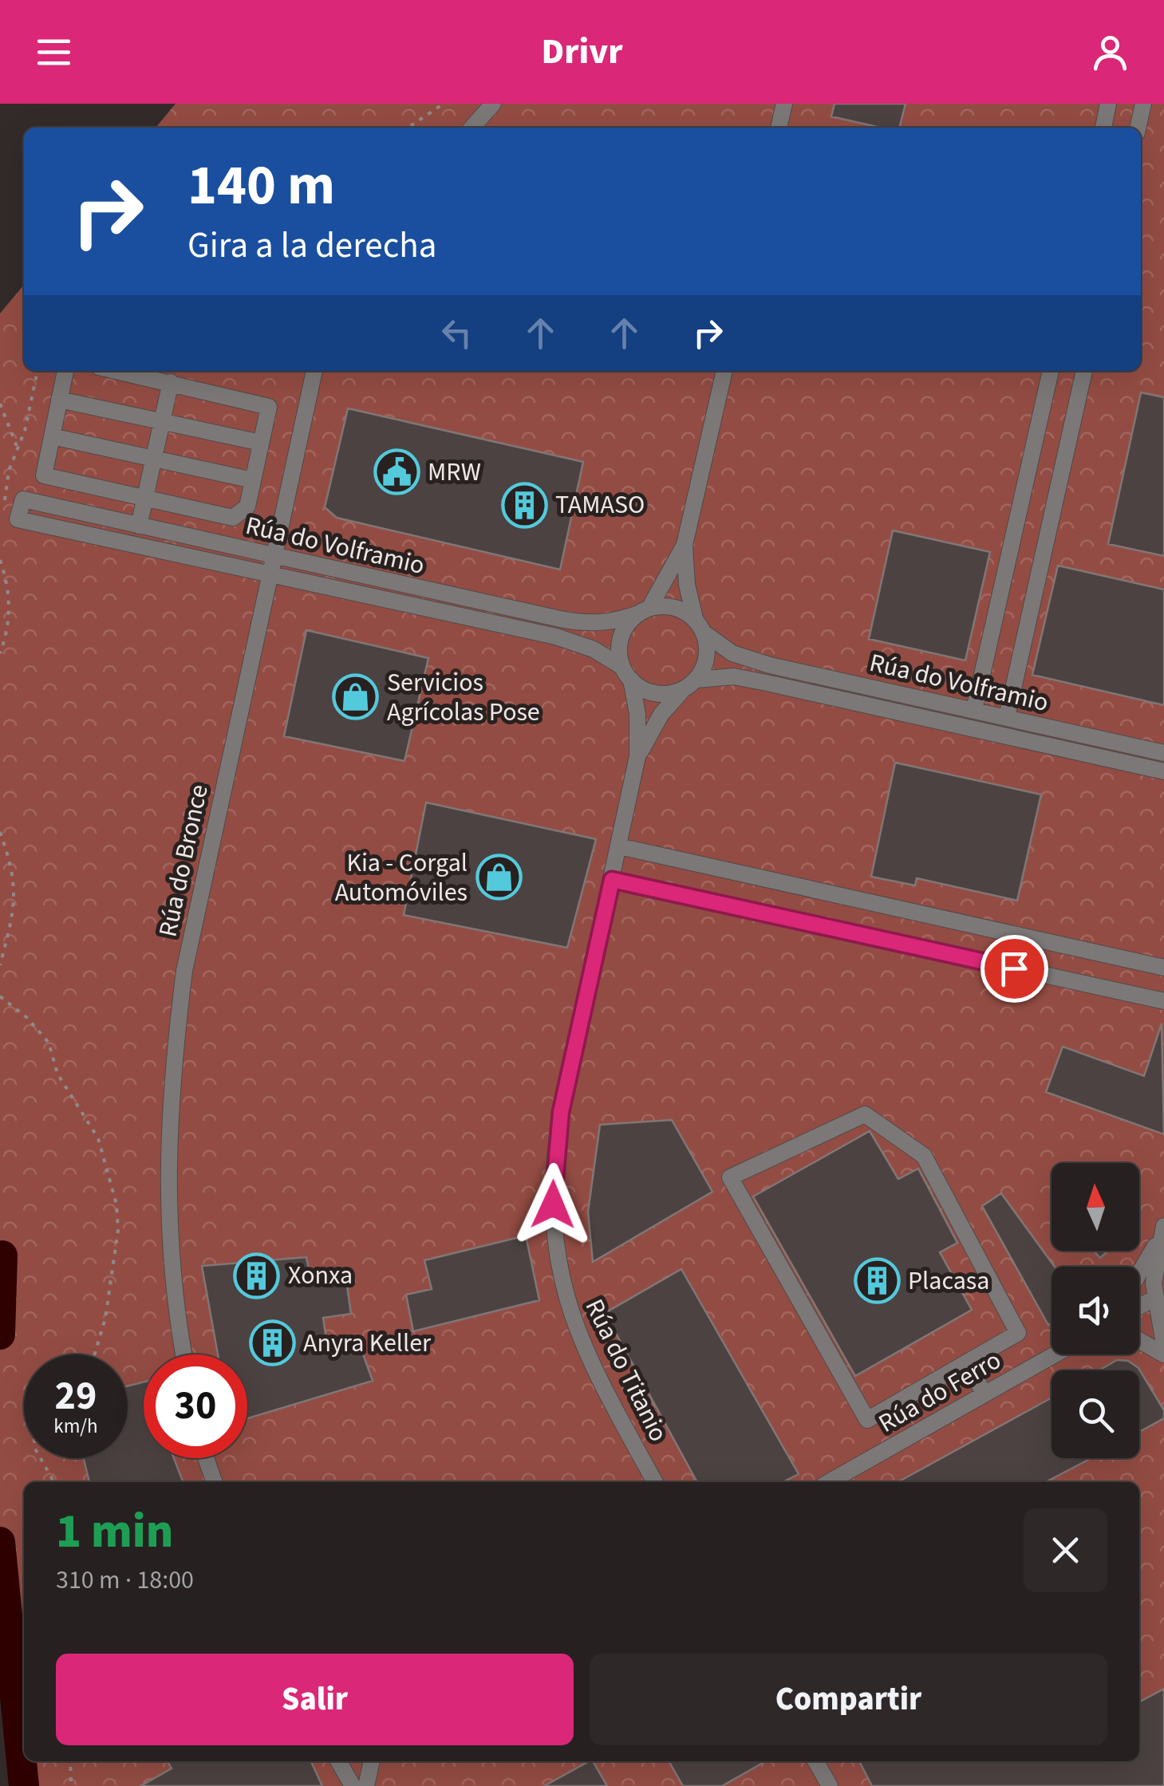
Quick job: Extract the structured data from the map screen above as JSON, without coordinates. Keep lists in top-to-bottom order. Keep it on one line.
{"streets":{"street":["Rúa do Volframio","Rúa do Bronce","Rúa do Titanio","Rúa do Ferro"]},"crossings":[["Rúa do Volframio","Rúa do Bronce"]],"places":{"public building":["MRW"],"building":["TAMASO","Xonxa","Placasa","Anyra Keller"],"shop":["Servicios Agrícolas Pose","Kia - Corgal Automóviles"]},"north":"top","page":{"header":"Drivr","turn":["140 m","Gira a la derecha"],"speed":"29 km/h","limit":"30","heading":["1 min","310 m · 18:00"],"buttons":["Salir","Compartir"]}}
